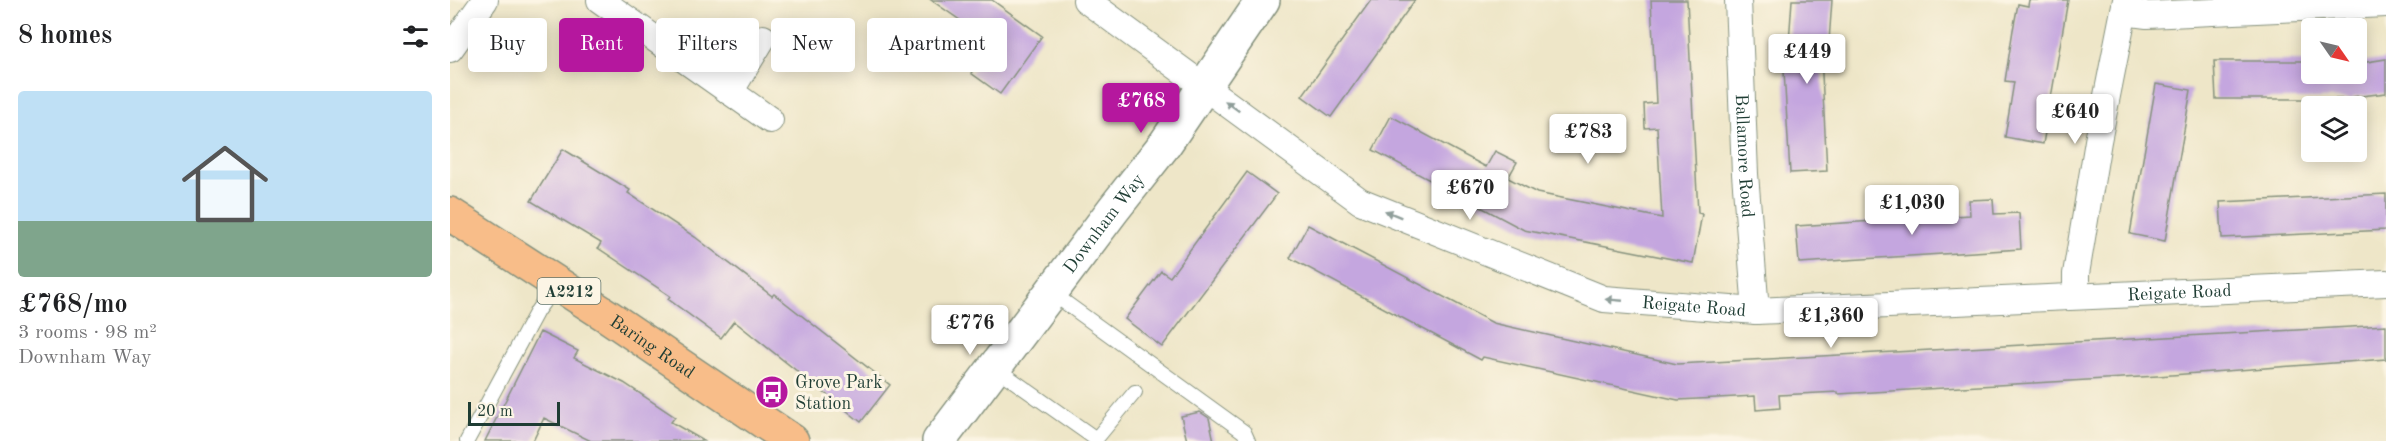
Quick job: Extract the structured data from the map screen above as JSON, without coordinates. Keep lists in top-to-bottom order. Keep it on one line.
{"streets":{"main road":["A2212","Baring Road"],"street":["Ballamore Road","Downham Way","Reigate Road"]},"crossings":[["Ballamore Road","Reigate Road"],["Downham Way","Reigate Road"]],"one_way":["Reigate Road"],"places":{"bus stop":["Grove Park Station"]},"scale_bar":"20 m","north":"bottom right","page":{"heading":"8 homes","chip":["Buy","Rent","Filters","New","Apartment"],"price":["£449","£768","£640","£783","£670","£1,030","£1,360","£776"],"list":[{"name":"£768/mo","note":"3 rooms · 98 m² · Downham Way"}],"scale":"20 m"}}
